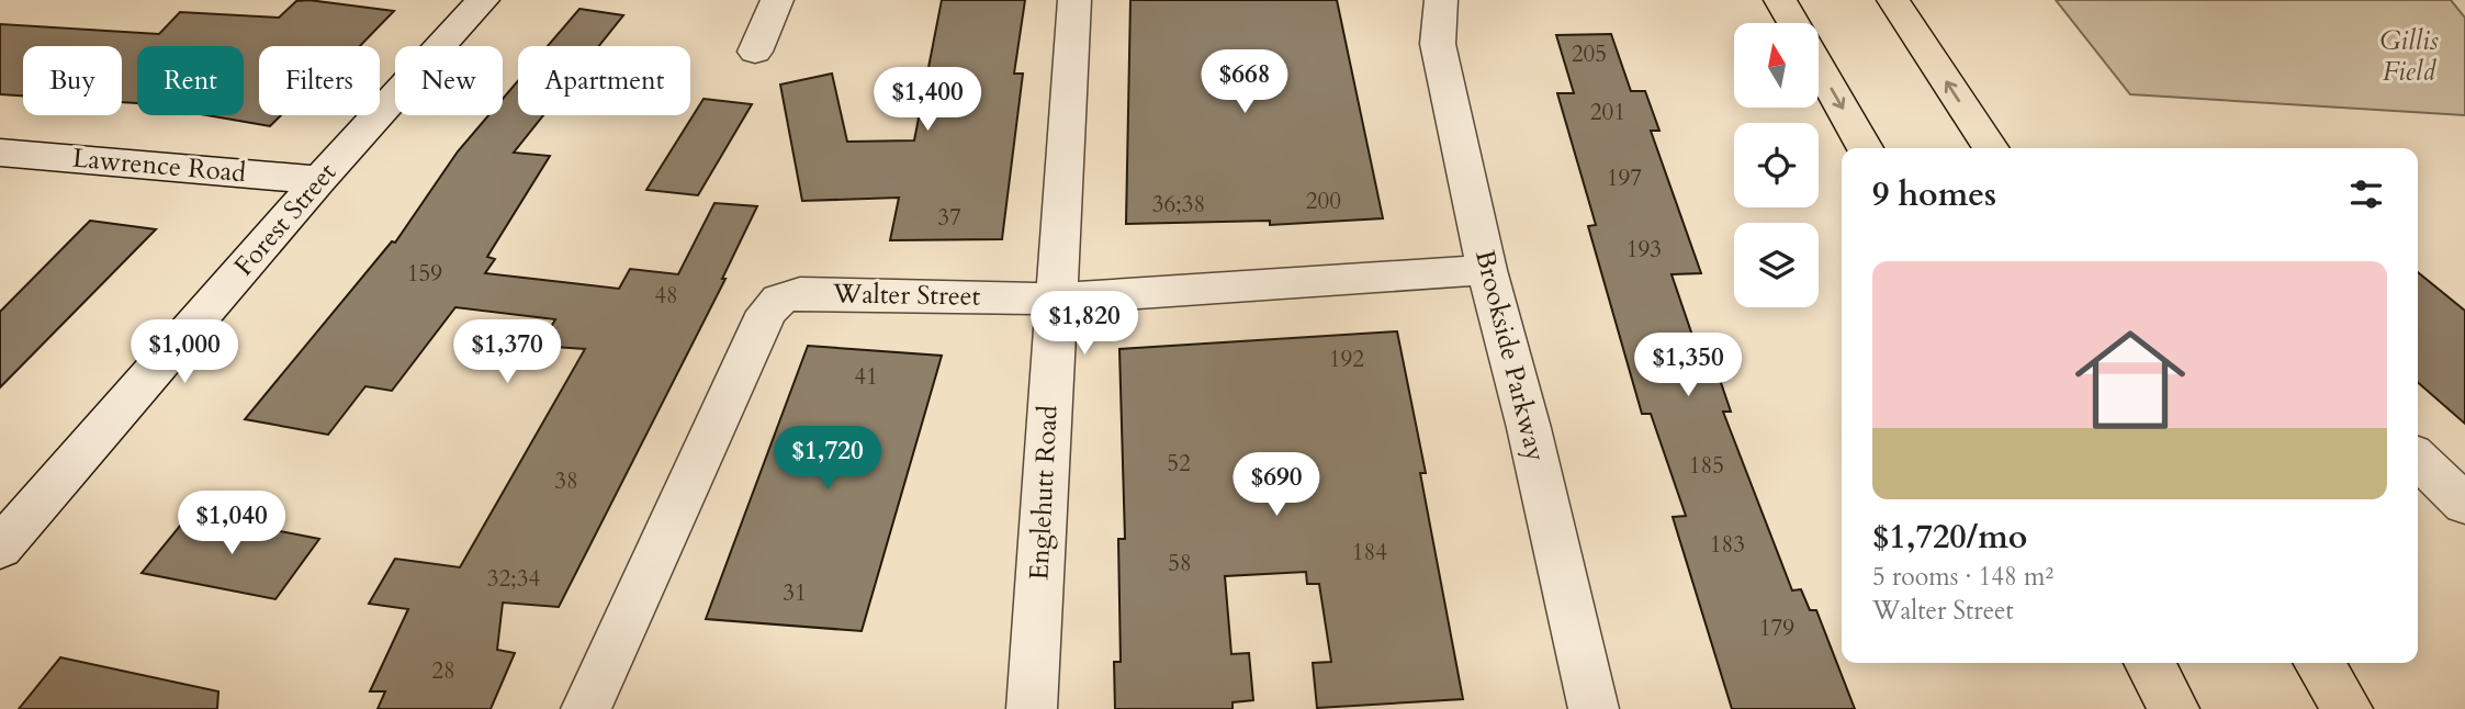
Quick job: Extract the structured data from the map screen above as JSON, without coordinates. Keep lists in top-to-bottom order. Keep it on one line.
{"streets":{"street":["Lawrence Road","Forest Street","Walter Street","Brookside Parkway","Englehutt Road"]},"crossings":[["Lawrence Road","Forest Street"],["Walter Street","Brookside Parkway"],["Walter Street","Englehutt Road"]],"parks":["Gillis Field"],"house_numbers":["205","201","197","200","36;38","37","193","159","48","192","41","52","185","38","183","184","58","32;34","31","179","28"],"north":"top","page":{"chip":["Buy","Rent","Filters","New","Apartment"],"price":["$668","$1,400","$1,820","$1,000","$1,370","$1,350","$1,720","$690","$1,040"],"heading":"9 homes","list":[{"name":"$1,720/mo","note":"5 rooms · 148 m² · Walter Street"}]}}
